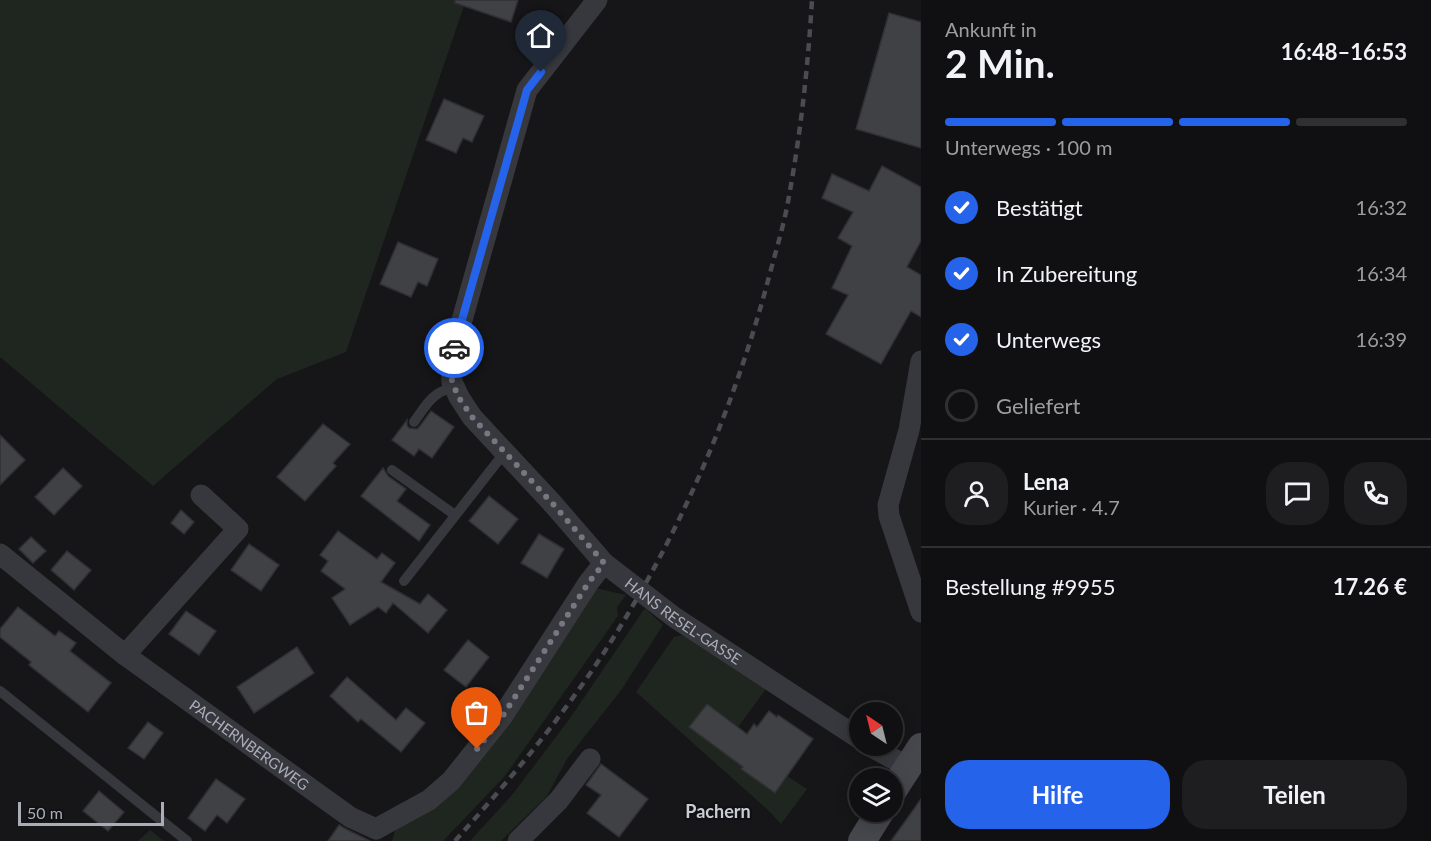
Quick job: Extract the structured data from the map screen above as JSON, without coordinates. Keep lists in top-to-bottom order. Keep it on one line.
{"streets":{"street":["HANS RESEL-GASSE","PACHERNBERGWEG"]},"crossings":[["HANS RESEL-GASSE","PACHERNBERGWEG"]],"districts":["Pachern"],"scale_bar":"50 m","north":"top left","page":{"heading":["2 Min.","Ankunft in","16:48–16:53"],"panel":["Lena","Kurier · 4.7","Bestellung #9955","17.26 €"],"bar":"Unterwegs · 100 m","list":[["Bestätigt","16:32"],["In Zubereitung","16:34"],["Unterwegs","16:39"],"Geliefert"],"buttons":["Hilfe","Teilen"],"scale":"50 m"}}
